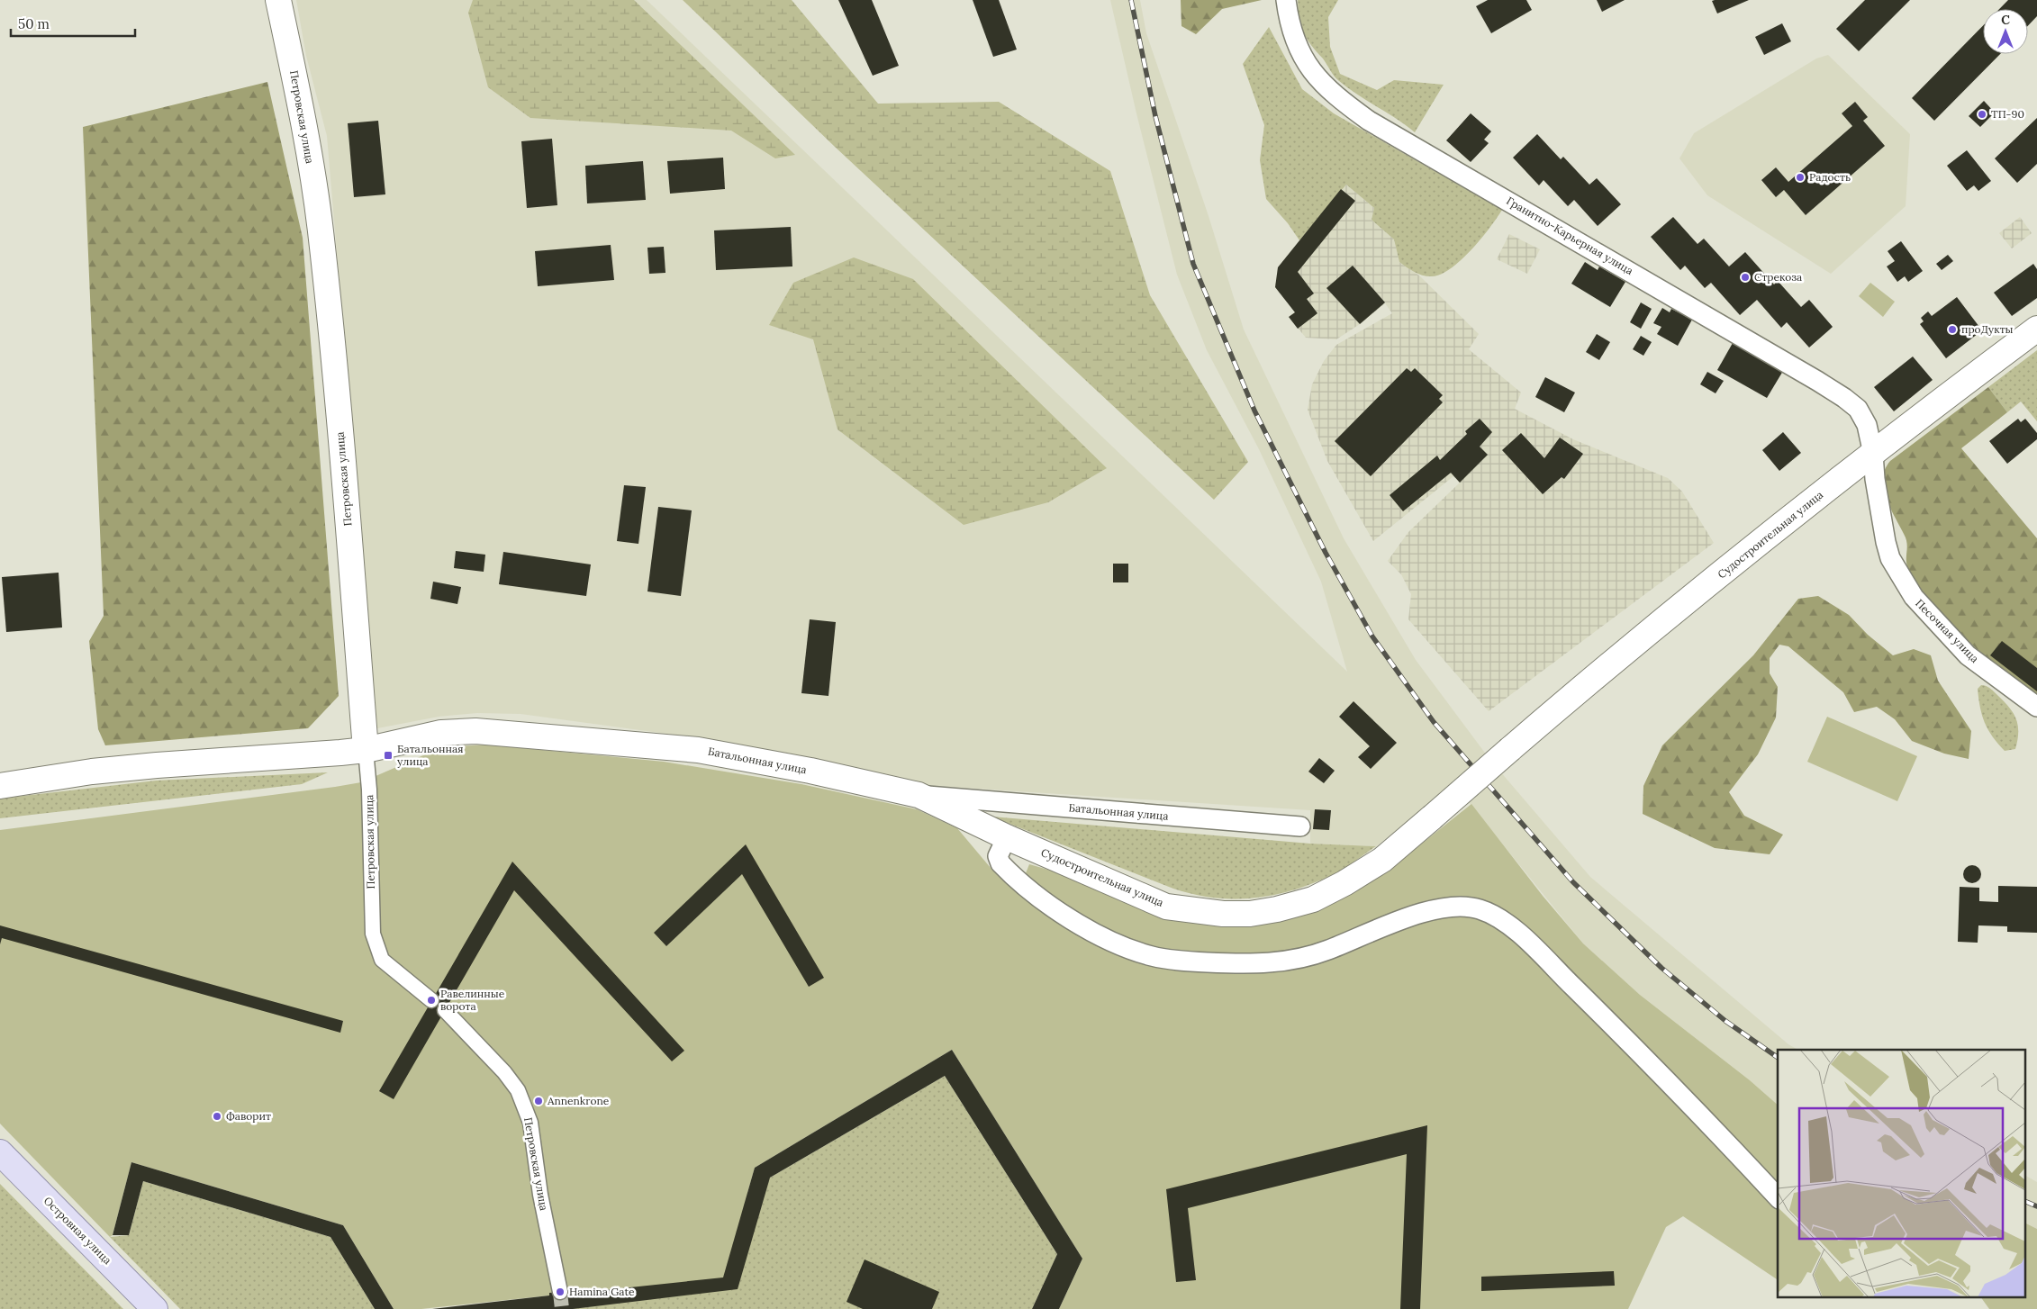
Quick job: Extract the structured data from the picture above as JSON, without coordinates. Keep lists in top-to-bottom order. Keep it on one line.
{"streets":{"main road":["Островная улица"],"street":["Петровская улица","Гранитно-Карьерная улица","Судостроительная улица","Песочная улица","Батальонная улица"]},"crossings":[["Петровская улица","Батальонная улица"],["Гранитно-Карьерная улица","Судостроительная улица"],["Гранитно-Карьерная улица","Песочная улица"],["Судостроительная улица","Песочная улица"],["Судостроительная улица","Батальонная улица"]],"places":{"other":["ТП-90","Радость","Стрекоза","проДукты","Равелинные ворота","Annenkrone","Фаворит","Hamina Gate"],"transit":["Батальонная улица"]},"scale_bar":"50 m","north":"top"}
